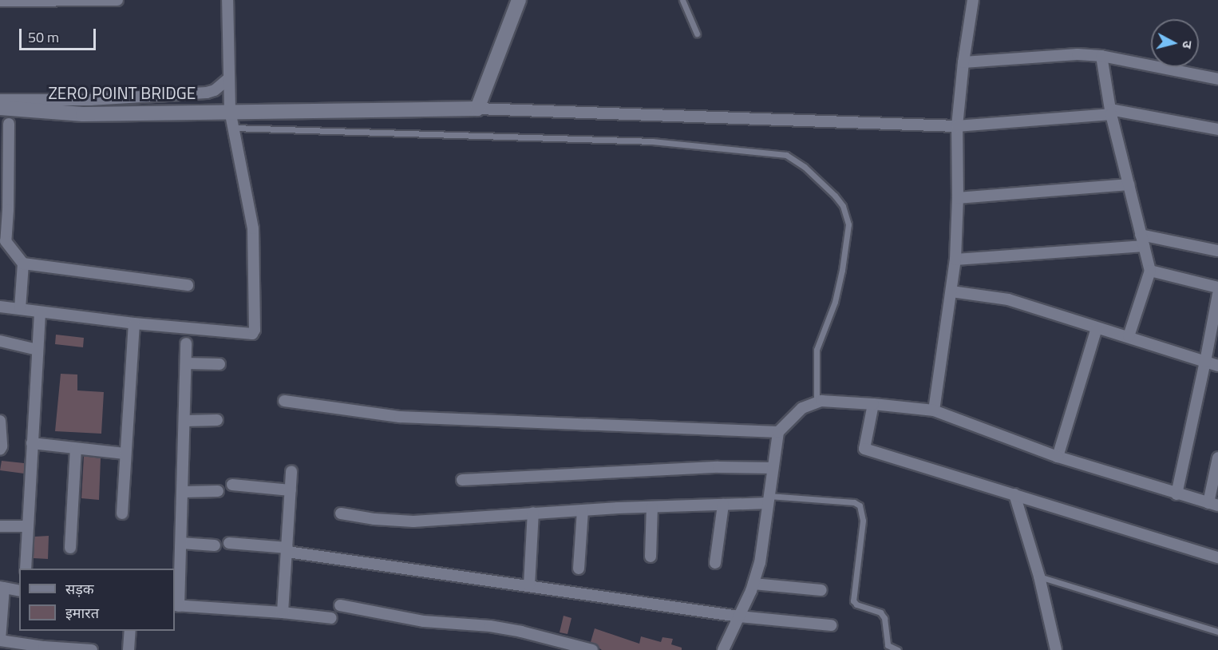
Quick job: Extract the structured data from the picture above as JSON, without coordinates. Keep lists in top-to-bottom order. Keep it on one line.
{"streets":{"street":["ZERO POINT BRIDGE"]},"legend":["सड़क","इमारत"],"scale_bar":"50 m","north":"right"}
